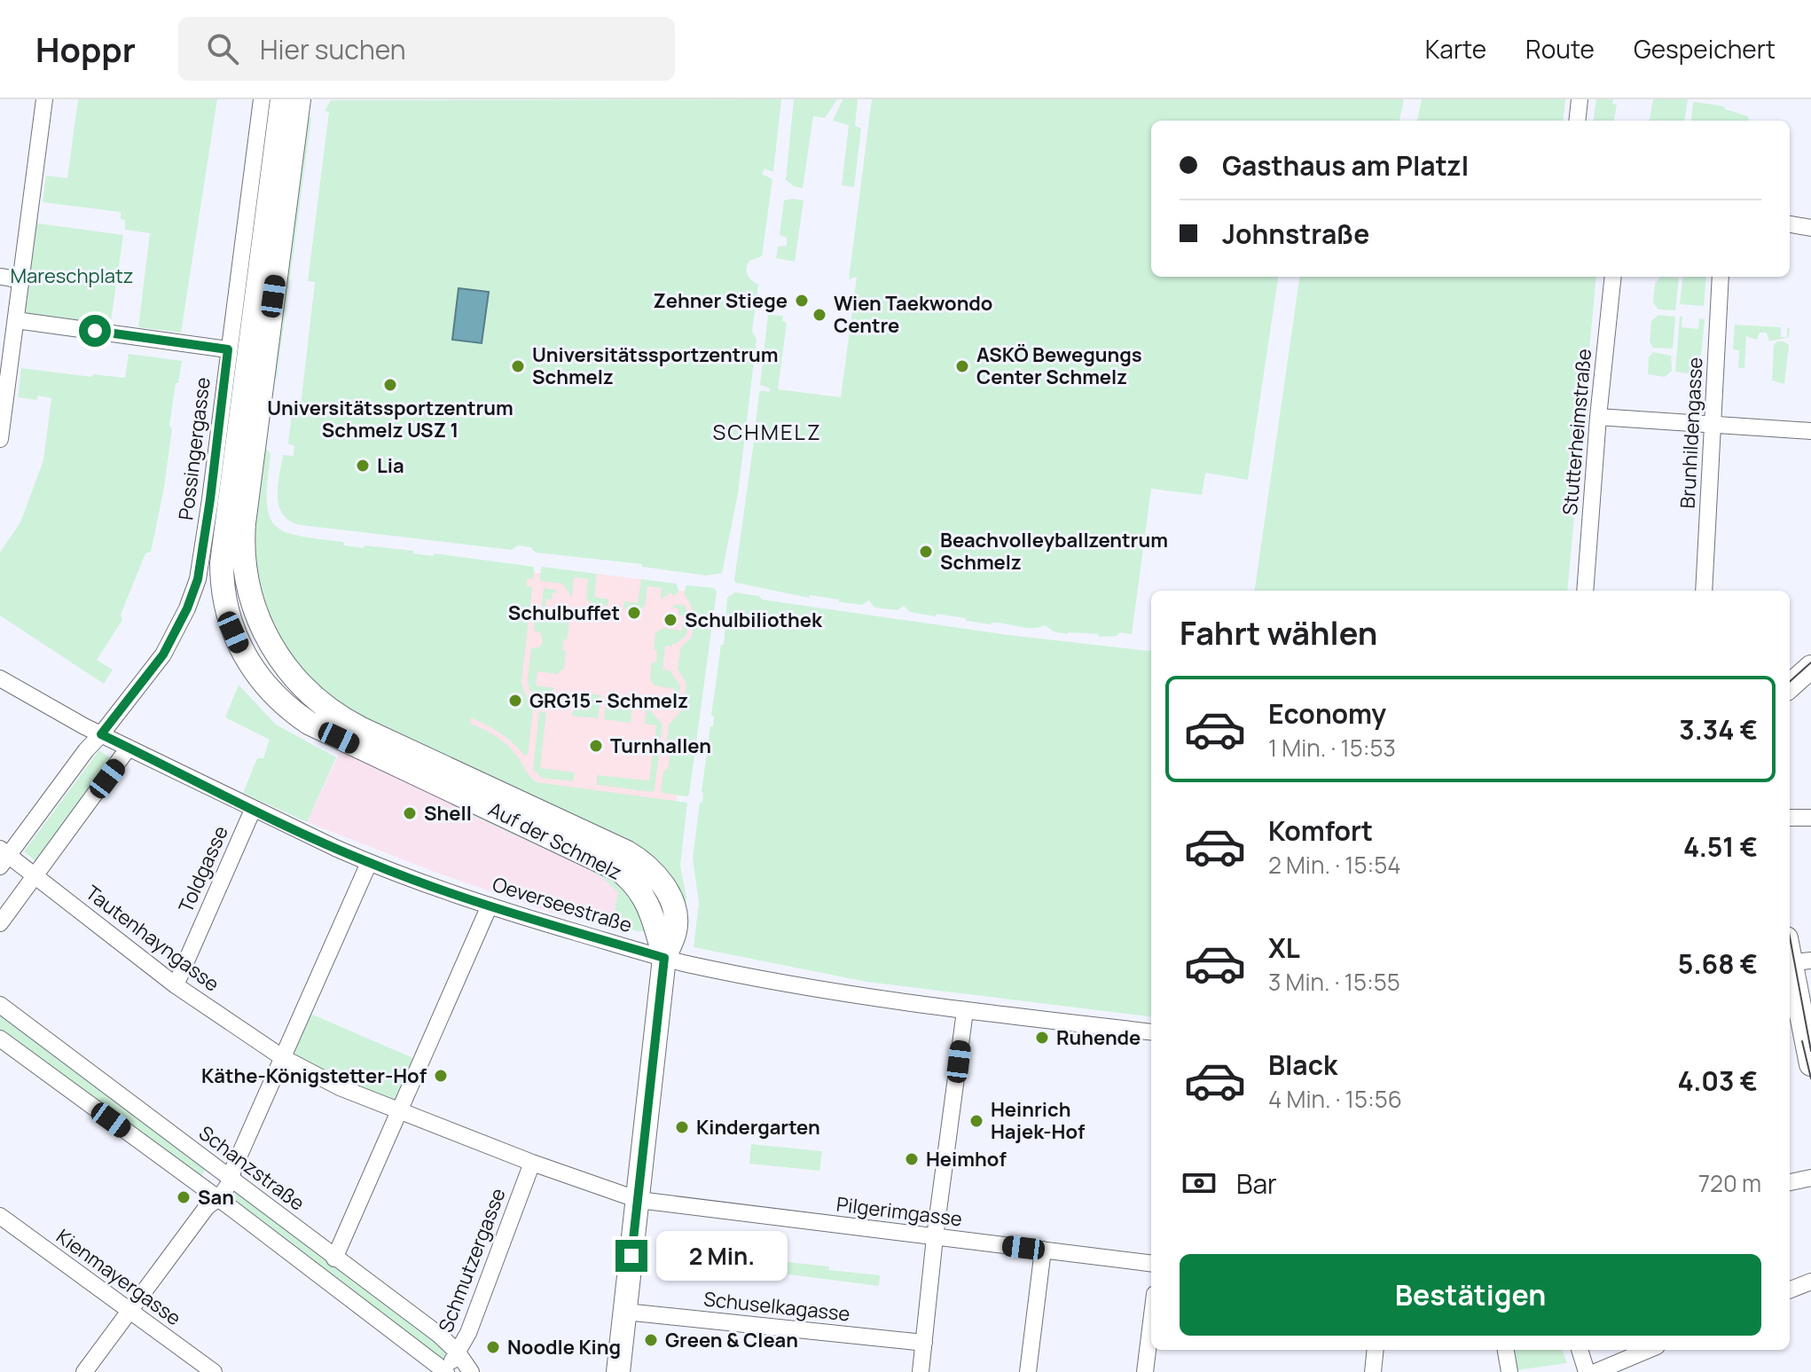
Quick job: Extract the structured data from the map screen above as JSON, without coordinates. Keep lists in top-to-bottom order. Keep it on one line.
{"streets":{"main road":["Auf der Schmelz"],"street":["Stutterheimstraße","Brunhildengasse","Possingergasse","Toldgasse","Oeverseestraße","Tautenhayngasse","Schanzstraße","Pilgerimgasse","Schmutzergasse","Kienmayergasse","Schuselkagasse"]},"crossings":[["Possingergasse","Oeverseestraße"],["Possingergasse","Tautenhayngasse"],["Auf der Schmelz","Oeverseestraße"],["Toldgasse","Oeverseestraße"],["Toldgasse","Tautenhayngasse"],["Schanzstraße","Schmutzergasse"]],"districts":["SCHMELZ"],"parks":["Mareschplatz"],"places":["Zehner Stiege","Wien Taekwondo Centre","Universitätssportzentrum Schmelz","ASKÖ Bewegungs Center Schmelz","Universitätssportzentrum Schmelz USZ 1","Lia","Beachvolleyballzentrum Schmelz","Schulbuffet","Schulbiliothek","GRG15 - Schmelz","Turnhallen","Shell","Ruhende","Käthe-Königstetter-Hof","Heinrich Hajek-Hof","Kindergarten","Heimhof","San","Green & Clean","Noodle King"],"page":{"header":"Hoppr","search":"Hier suchen","nav":["Karte","Route","Gespeichert"],"banner":["Gasthaus am Platzl","Johnstraße"],"heading":"Fahrt wählen","list":[{"name":"Economy","note":"1 Min. · 15:53","value":"3.34 €"},{"name":"Komfort","note":"2 Min. · 15:54","value":"4.51 €"},{"name":"XL","note":"3 Min. · 15:55","value":"5.68 €"},{"name":"Black","note":"4 Min. · 15:56","value":"4.03 €"}],"pay":["Bar","720 m"],"bubble":"2 Min.","buttons":"Bestätigen"}}
